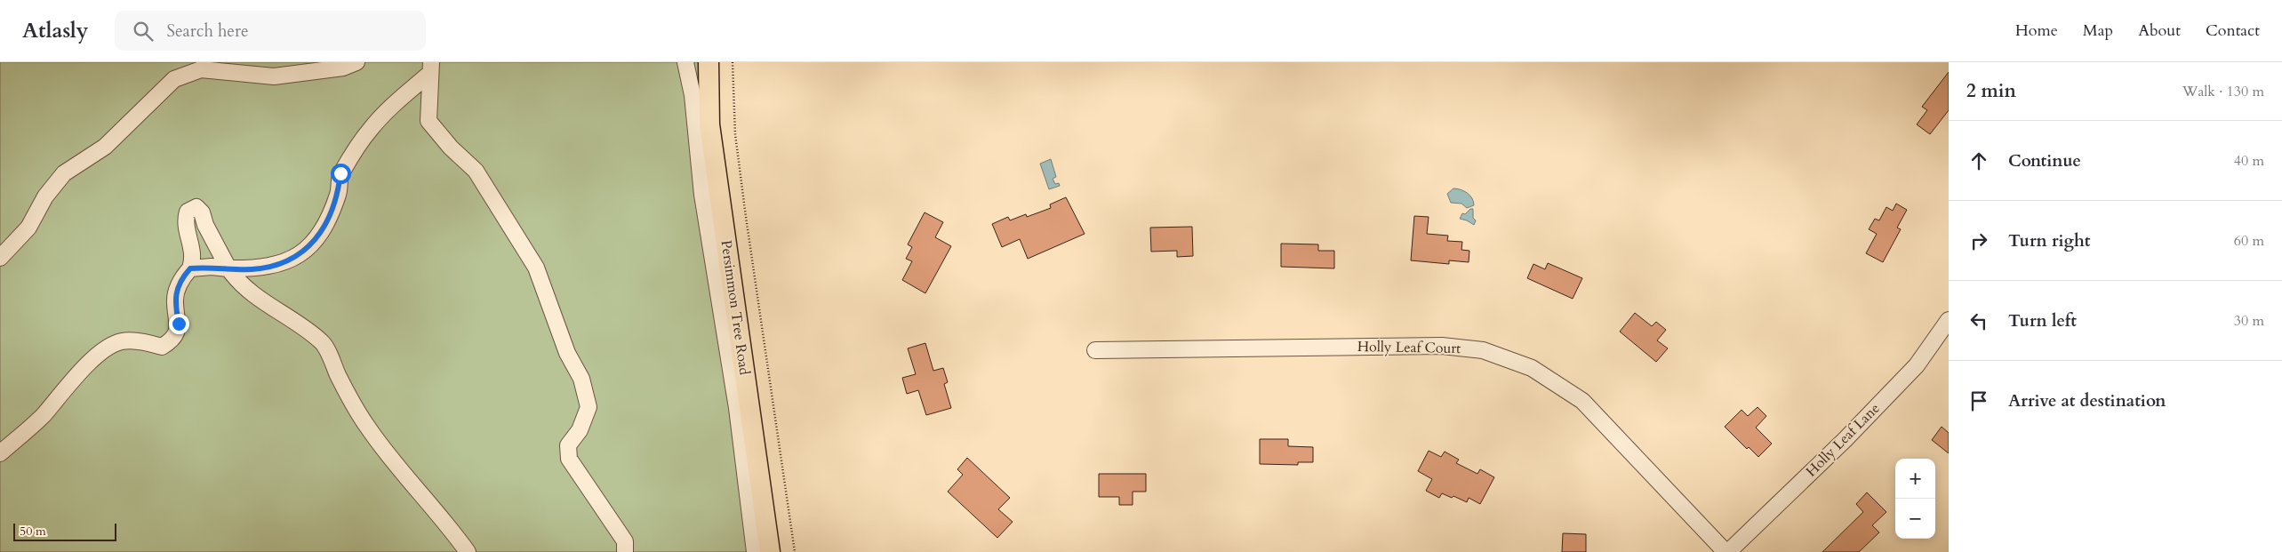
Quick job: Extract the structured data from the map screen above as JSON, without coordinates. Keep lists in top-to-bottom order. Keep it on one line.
{"streets":{"main road":["Persimmon Tree Road"],"street":["Holly Leaf Court","Holly Leaf Lane"]},"crossings":[["Holly Leaf Court","Holly Leaf Lane"]],"scale_bar":"50 m","page":{"header":"Atlasly","search":"Search here","nav":["Home","Map","About","Contact"],"heading":["2 min","Walk · 130 m"],"list":[["Continue","40 m"],["Turn right","60 m"],["Turn left","30 m"],"Arrive at destination"],"map_buttons":["+","−"],"scale":"50 m"}}
